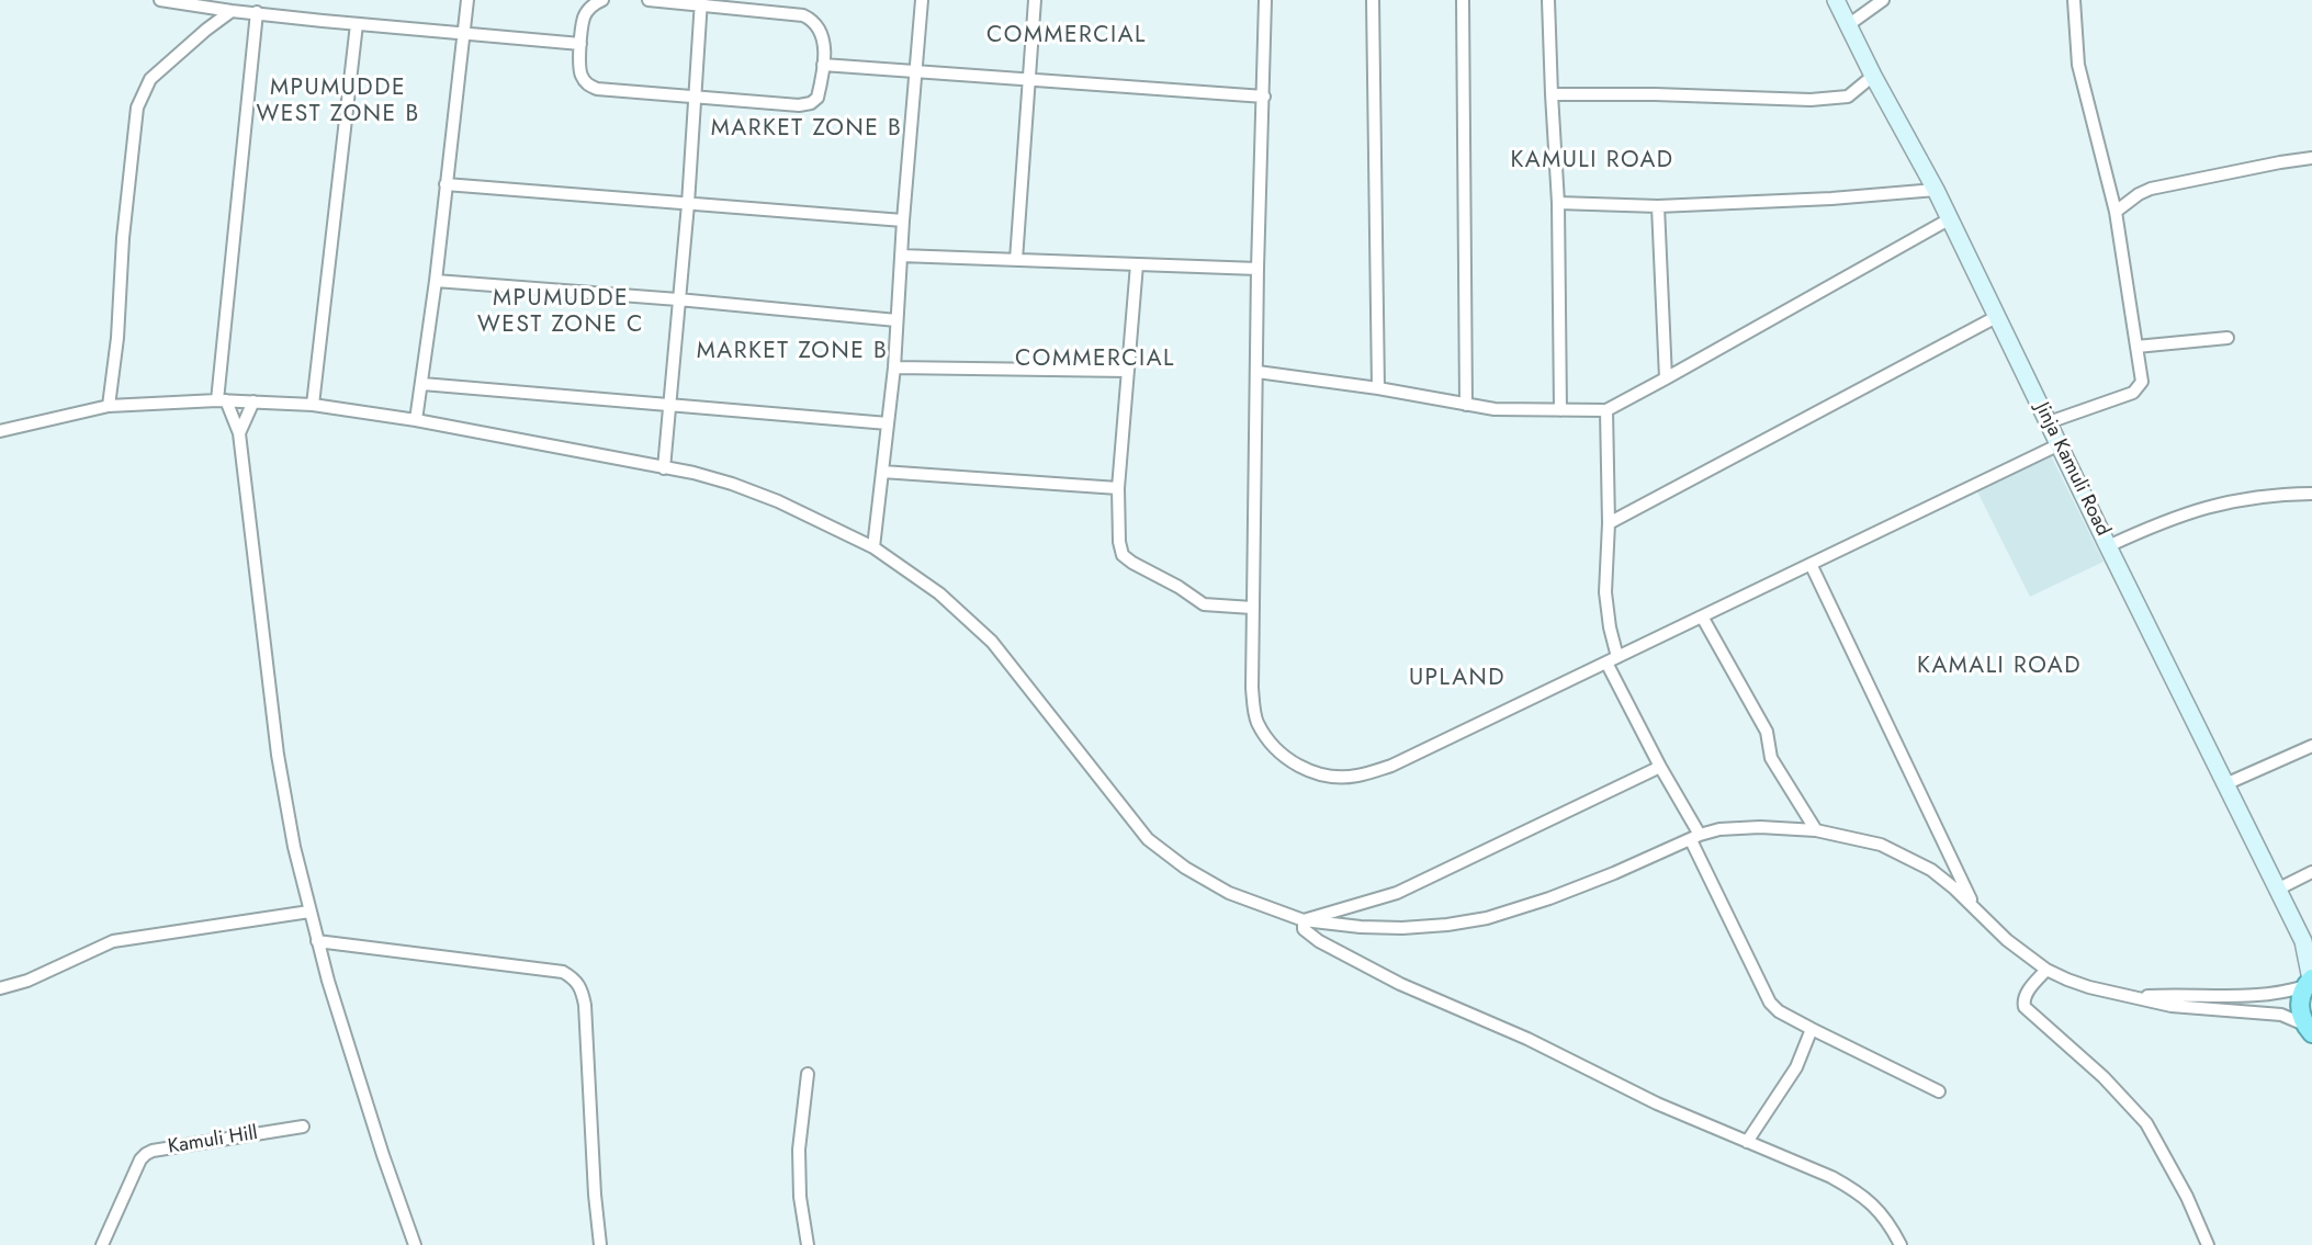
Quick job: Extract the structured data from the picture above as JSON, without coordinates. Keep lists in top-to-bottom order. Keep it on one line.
{"streets":{"main road":["Jinja Kamuli Road"],"street":["Kamuli Hill"]},"districts":["COMMERCIAL","MPUMUDDE WEST ZONE B","MARKET ZONE B","KAMULI ROAD","MPUMUDDE WEST ZONE C","MARKET ZONE B","COMMERCIAL","KAMALI ROAD","UPLAND"]}
